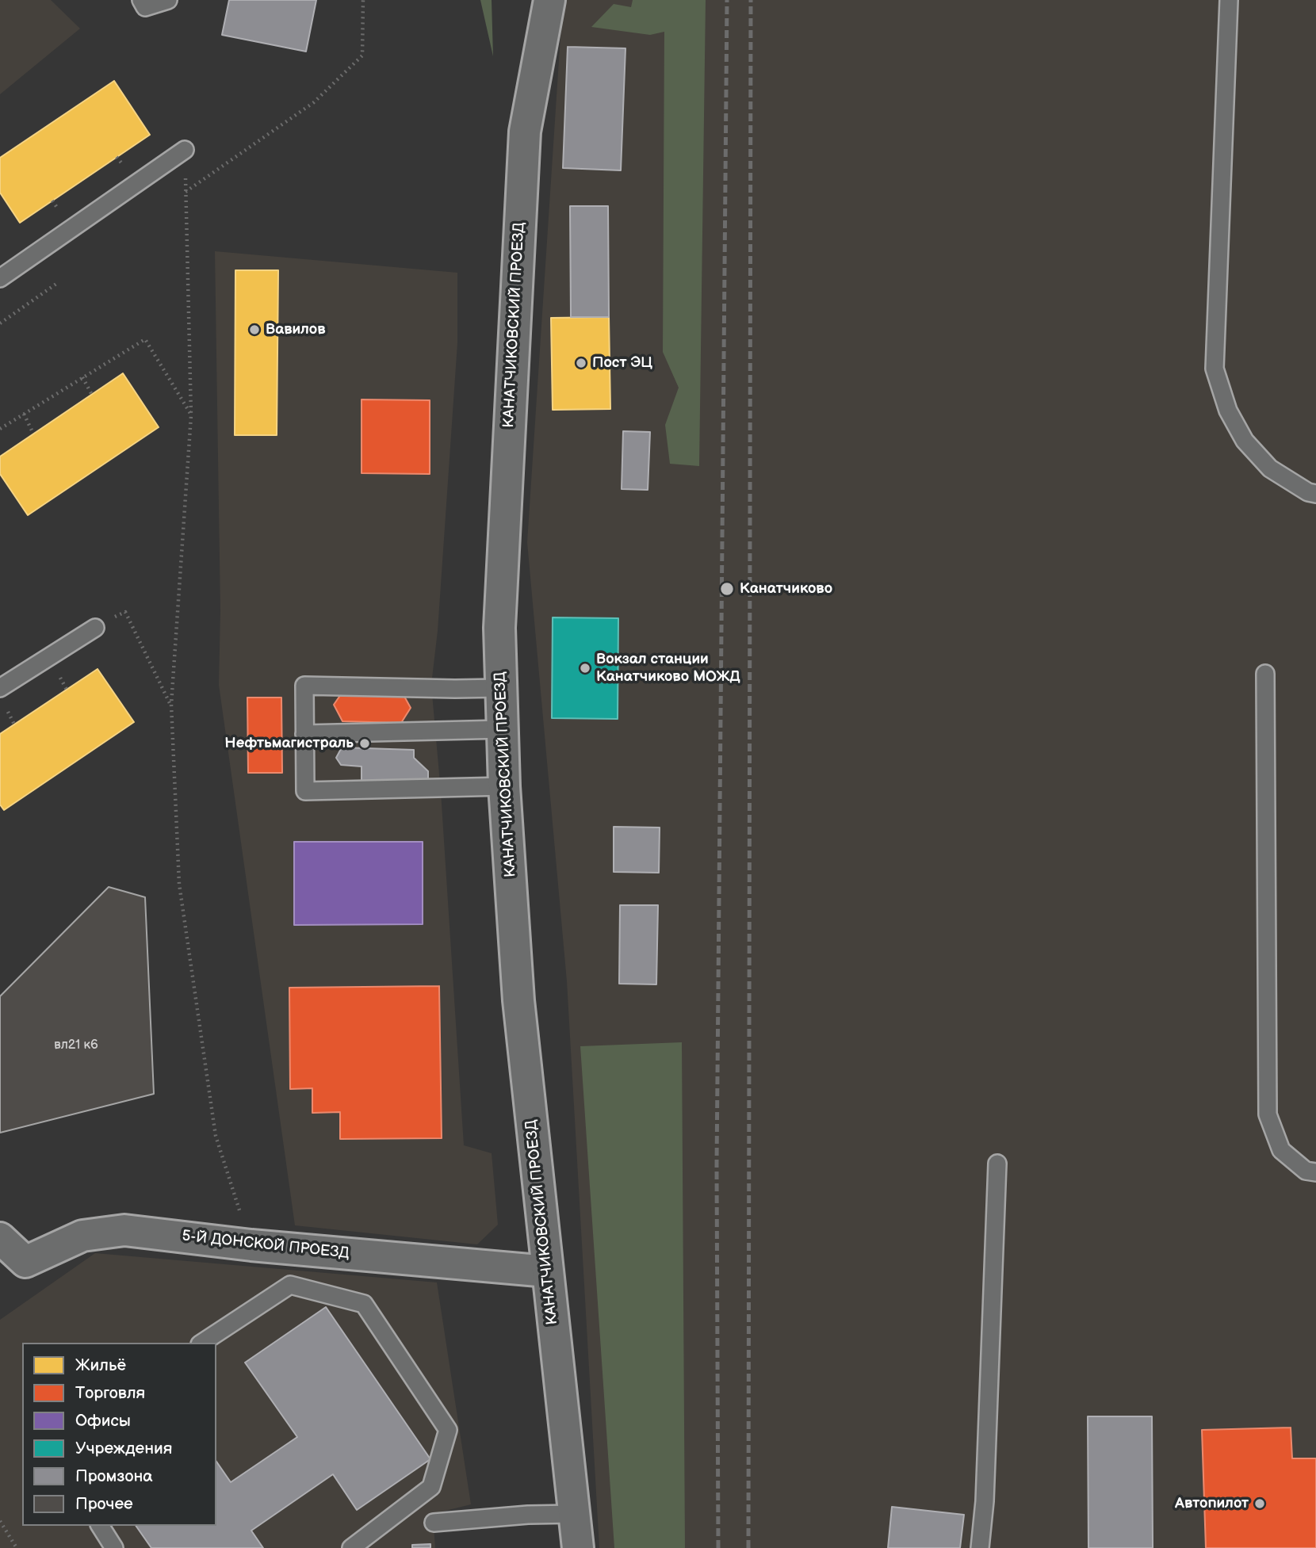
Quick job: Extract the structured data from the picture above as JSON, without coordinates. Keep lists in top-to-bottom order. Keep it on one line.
{"streets":{"street":["КАНАТЧИКОВСКИЙ ПРОЕЗД","5-Й ДОНСКОЙ ПРОЕЗД"]},"crossings":[["КАНАТЧИКОВСКИЙ ПРОЕЗД","5-Й ДОНСКОЙ ПРОЕЗД"]],"places":["Вавилов","Пост ЭЦ","Канатчиково","Вокзал станции Канатчиково МОЖД","Нефтьмагистраль","Автопилот"],"house_numbers":["вл21 к6"],"legend":["Жильё","Торговля","Офисы","Учреждения","Промзона","Прочее"]}
